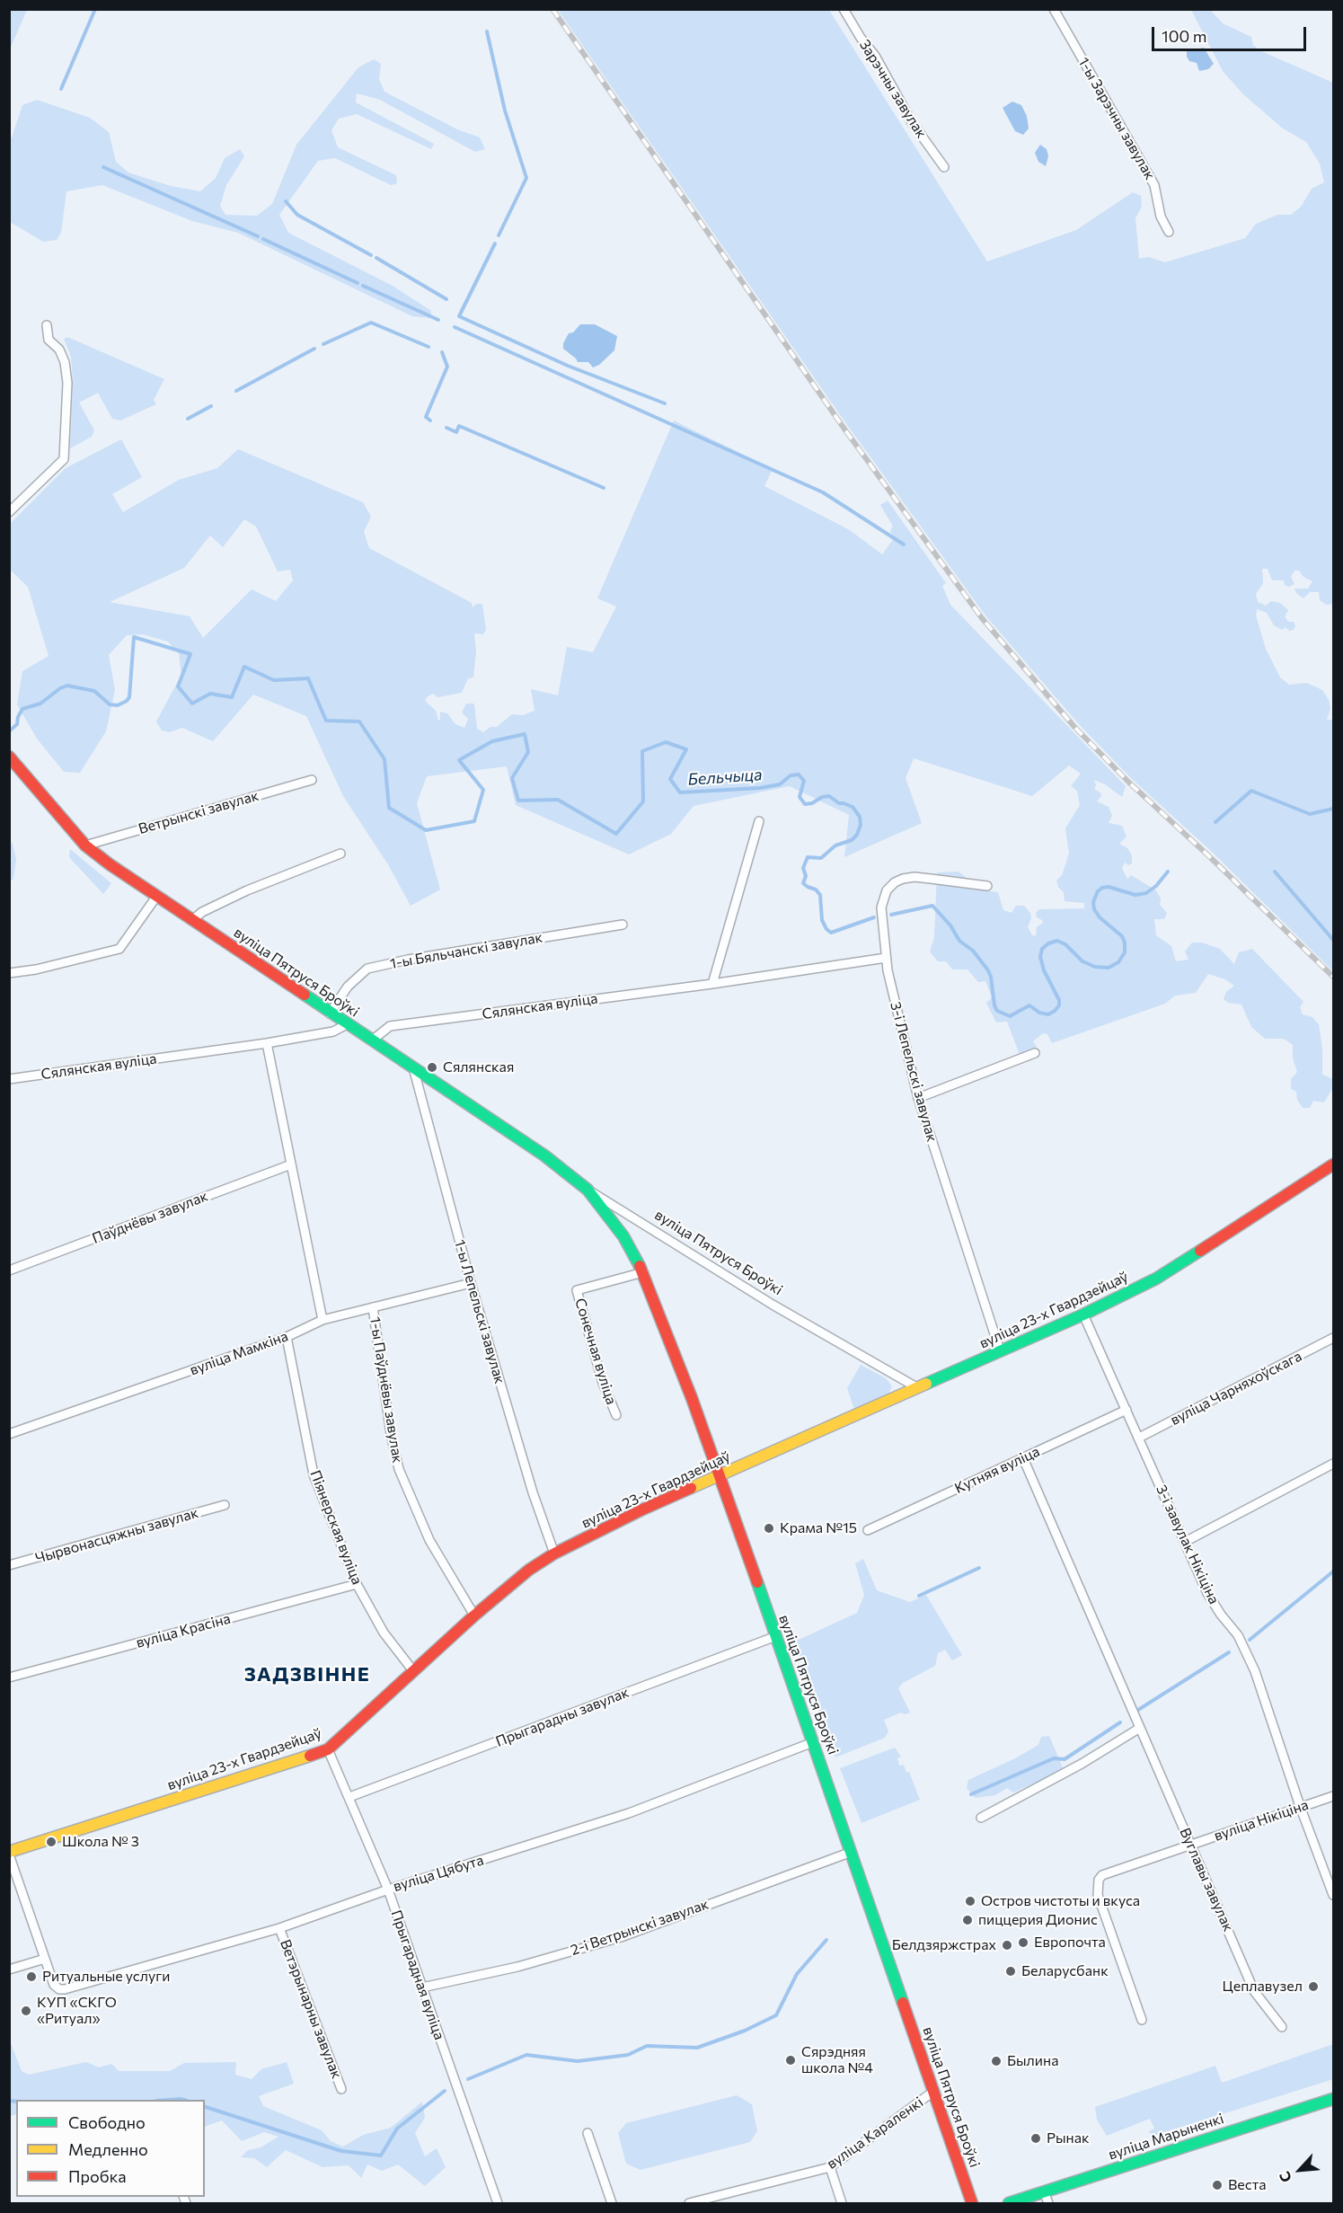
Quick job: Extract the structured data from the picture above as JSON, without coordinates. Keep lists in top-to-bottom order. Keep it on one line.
{"streets":{"street":["Зарэчны завулак","1-ы Зарэчны завулак","Ветрынскі завулак","1-ы Бяльчанскі завулак","вуліца Пятруся Броўкі","Сялянская вуліца","3-і Лепельскі завулак","Паўднёвы завулак","вуліца 23-х Гвардзейцаў","1-ы Лепельскі завулак","Сонечная вуліца","вуліца Мамкіна","вуліца Чарняхоўскага","1-ы Паўднёвы завулак","Кутняя вуліца","Піянерская вуліца","Чырвонасцяжны завулак","3-і завулак Нікіціна","вуліца Красіна","Прыгарадны завулак","вуліца Нікіціна","вуліца Цябута","Вуглавы завулак","2-і Ветрынскі завулак","Прыгарадная вуліца","Ветэрынарны завулак","вуліца Караленкі","вуліца Марыненкі"]},"crossings":[["Ветрынскі завулак","вуліца Пятруся Броўкі"],["1-ы Бяльчанскі завулак","вуліца Пятруся Броўкі"],["вуліца Пятруся Броўкі","Сялянская вуліца"],["вуліца Пятруся Броўкі","вуліца 23-х Гвардзейцаў"],["вуліца Пятруся Броўкі","1-ы Лепельскі завулак"],["вуліца Пятруся Броўкі","Сонечная вуліца"],["вуліца Пятруся Броўкі","Прыгарадны завулак"],["вуліца Пятруся Броўкі","вуліца Цябута"],["вуліца Пятруся Броўкі","2-і Ветрынскі завулак"],["вуліца Пятруся Броўкі","вуліца Караленкі"],["Сялянская вуліца","3-і Лепельскі завулак"],["3-і Лепельскі завулак","вуліца 23-х Гвардзейцаў"],["вуліца 23-х Гвардзейцаў","1-ы Лепельскі завулак"],["вуліца 23-х Гвардзейцаў","1-ы Паўднёвы завулак"],["вуліца 23-х Гвардзейцаў","Піянерская вуліца"],["вуліца 23-х Гвардзейцаў","3-і завулак Нікіціна"],["вуліца 23-х Гвардзейцаў","Прыгарадная вуліца"],["1-ы Лепельскі завулак","вуліца Мамкіна"],["вуліца Мамкіна","1-ы Паўднёвы завулак"],["вуліца Мамкіна","Піянерская вуліца"],["вуліца Чарняхоўскага","3-і завулак Нікіціна"],["Кутняя вуліца","3-і завулак Нікіціна"],["Кутняя вуліца","Вуглавы завулак"],["Піянерская вуліца","вуліца Красіна"],["3-і завулак Нікіціна","вуліца Нікіціна"],["Прыгарадны завулак","Прыгарадная вуліца"],["вуліца Нікіціна","Вуглавы завулак"],["вуліца Цябута","Прыгарадная вуліца"],["вуліца Цябута","Ветэрынарны завулак"],["2-і Ветрынскі завулак","Прыгарадная вуліца"]],"districts":["ЗАДЗВІННЕ"],"water":["Бельчыца"],"places":["Сялянская","Крама №15","Школа № 3","Остров чистоты и вкуса","пиццерия Дионис","Европочта","Белдзяржстрах","Беларусбанк","Ритуальные услуги","Цеплавузел","КУП «СКГО «Ритуал»","Сярэдняя школа №4","Былина","Рынак","Веста"],"legend":["Свободно","Медленно","Пробка"],"scale_bar":"100 m","north":"bottom left"}
